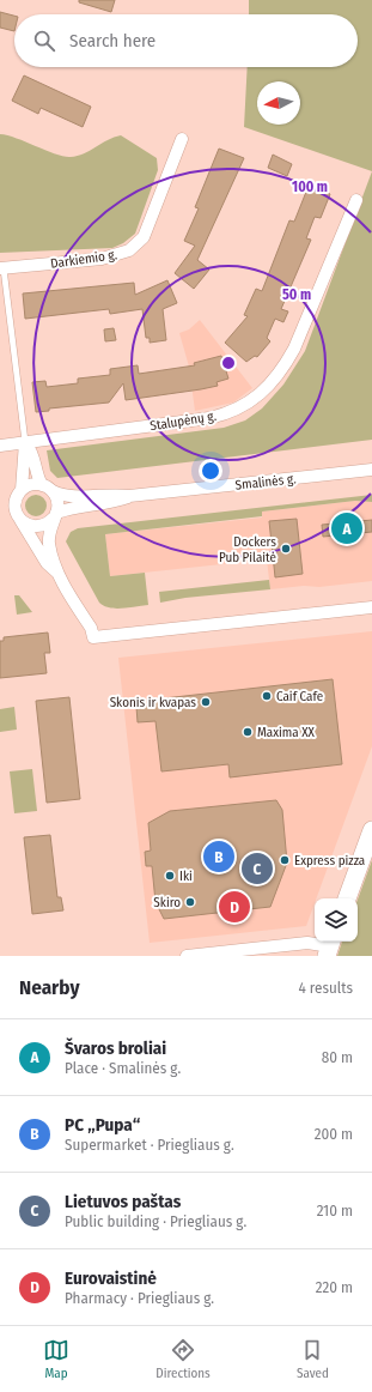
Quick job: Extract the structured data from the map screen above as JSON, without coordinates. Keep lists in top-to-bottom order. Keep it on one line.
{"streets":{"street":["Darkiemio g.","Stalupėnų g.","Smalinės g."]},"places":["Dockers Pub Pilaitė","Caif Cafe","Skonis ir kvapas","Maxima XX","Express pizza","Iki","Skiro"],"north":"left","page":{"search":"Search here","pins":["A","B","C","D"],"heading":["Nearby","4 results"],"list":[{"mark":"A","name":"Švaros broliai","note":"Place · Smalinės g.","value":"80 m"},{"mark":"B","name":"PC „Pupa“","note":"Supermarket · Priegliaus g.","value":"200 m"},{"mark":"C","name":"Lietuvos paštas","note":"Public building · Priegliaus g.","value":"210 m"},{"mark":"D","name":"Eurovaistinė","note":"Pharmacy · Priegliaus g.","value":"220 m"}],"nav":["Map","Directions","Saved"]},"rings":["100 m","50 m"]}
